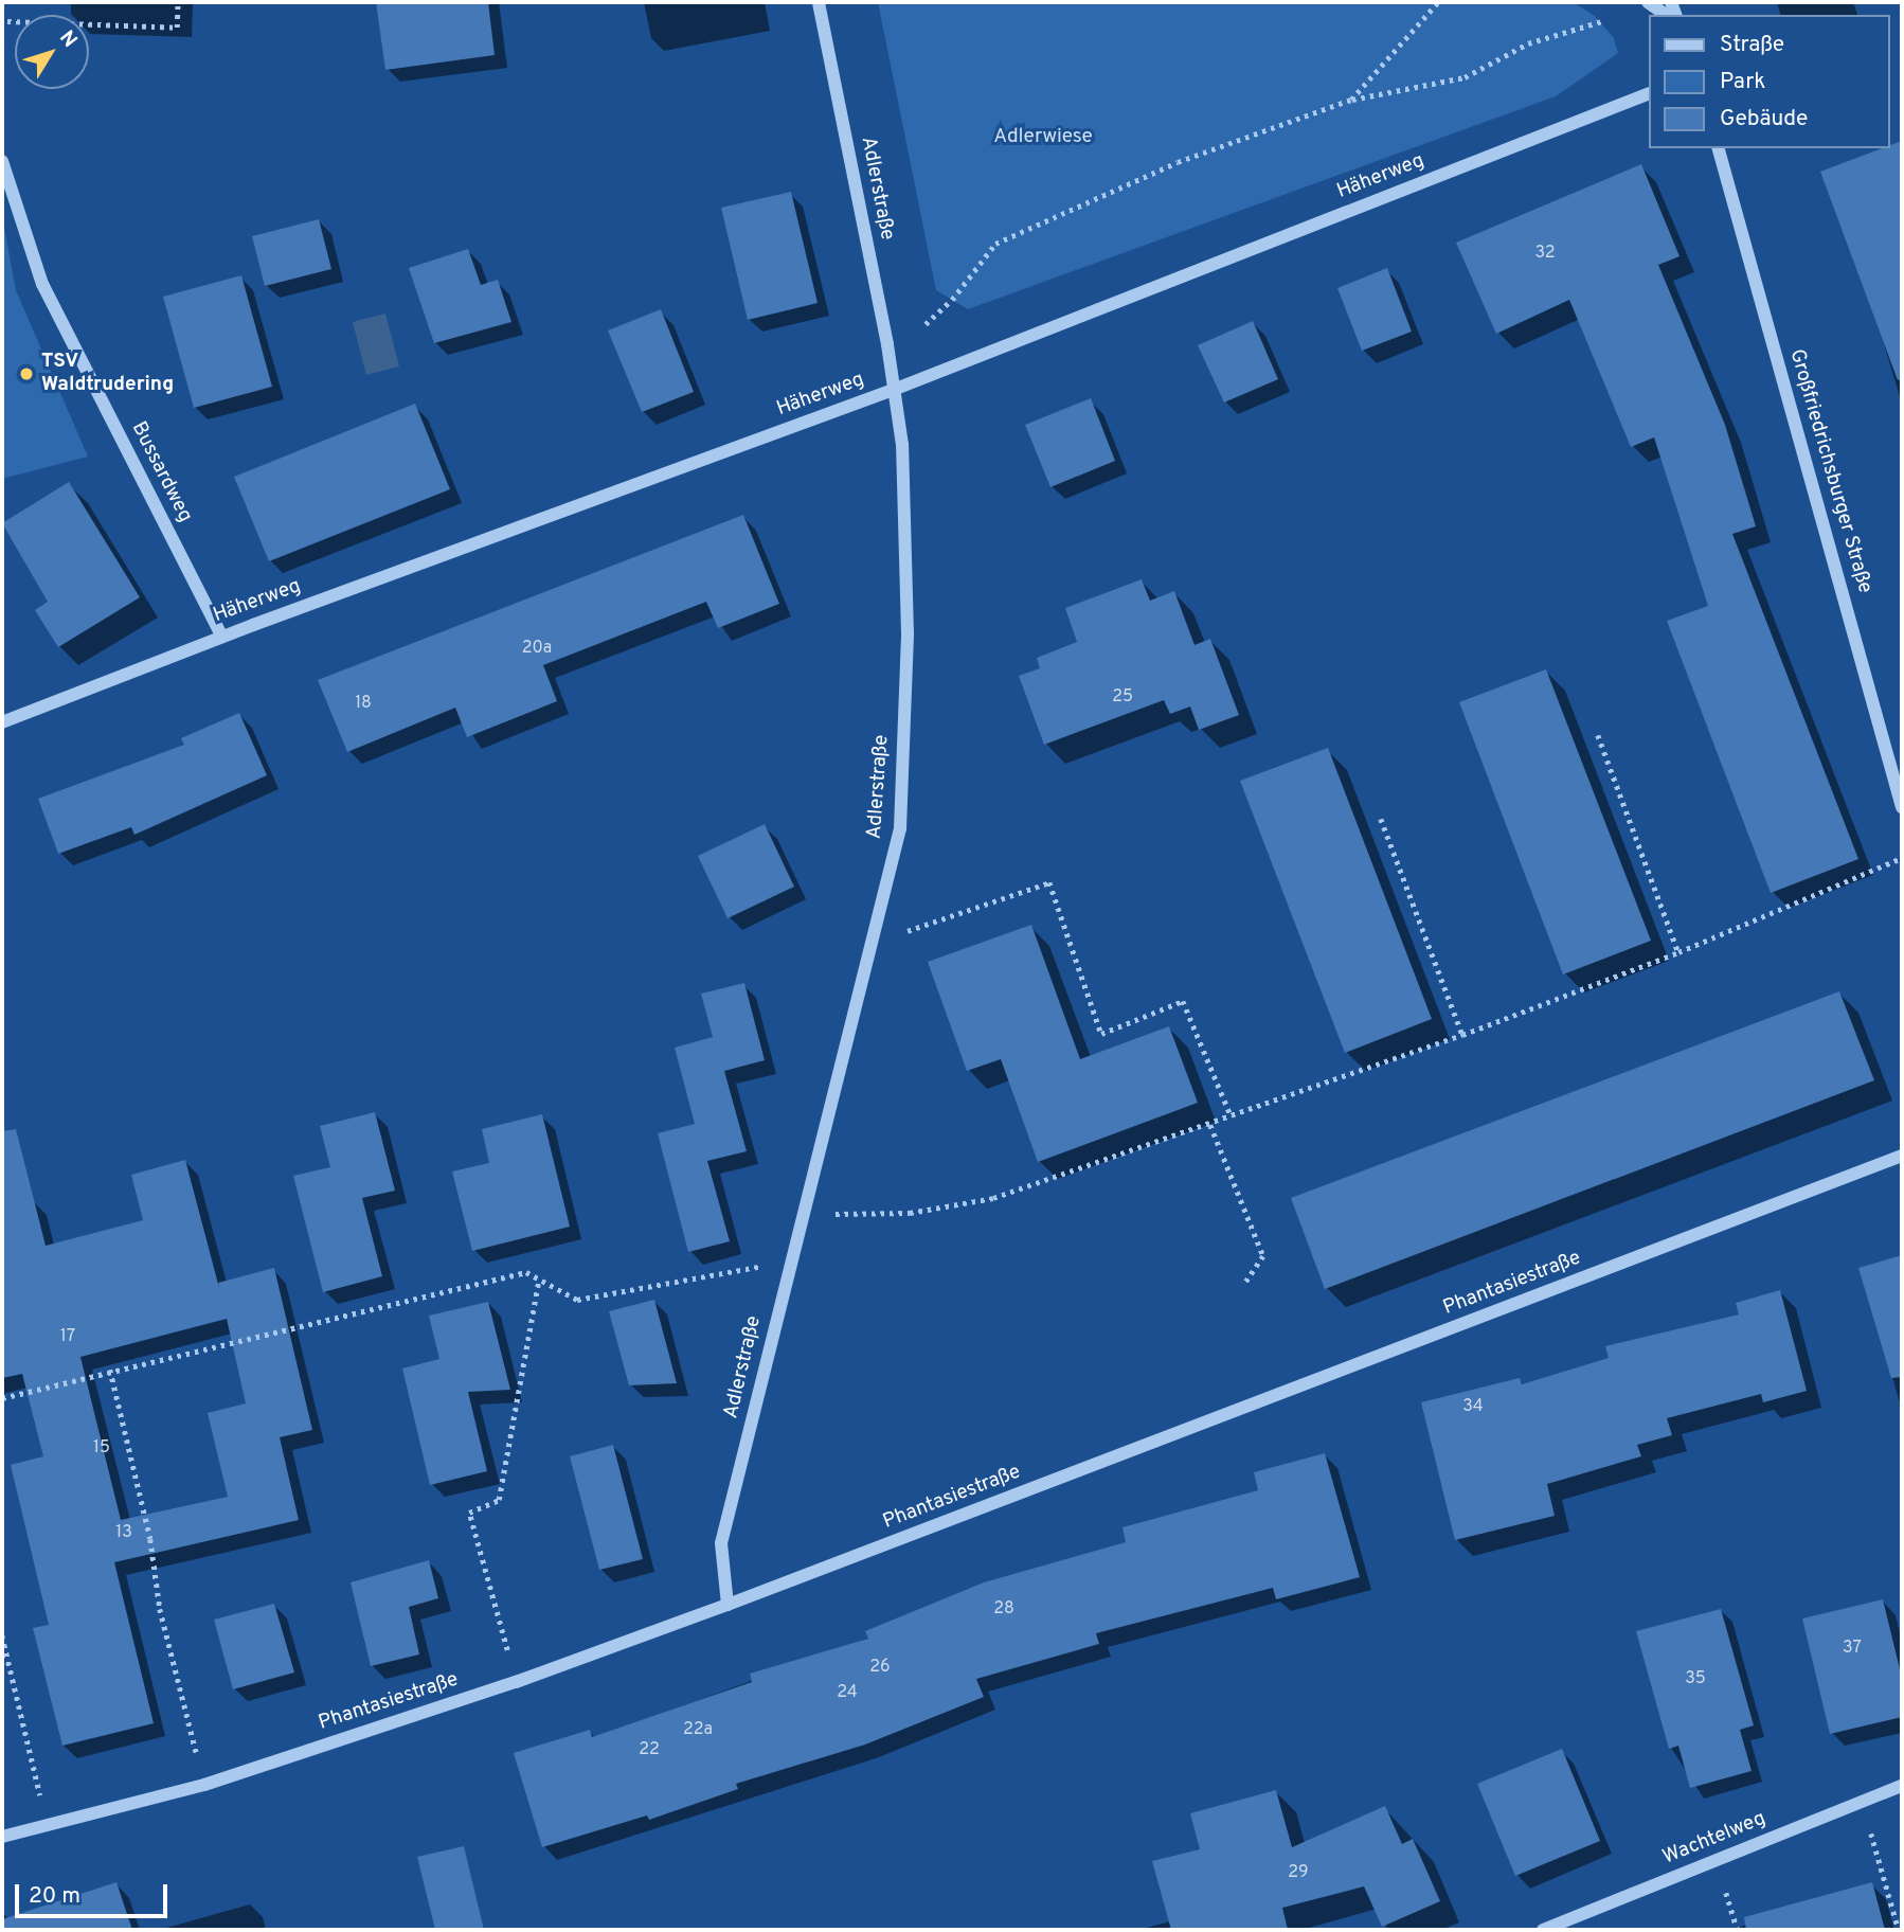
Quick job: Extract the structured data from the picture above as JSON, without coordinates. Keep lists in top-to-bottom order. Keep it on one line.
{"streets":{"street":["Häherweg","Adlerstraße","Großfriedrichsburger Straße","Bussardweg","Phantasiestraße","Wachtelweg"]},"crossings":[["Häherweg","Adlerstraße"],["Häherweg","Bussardweg"],["Adlerstraße","Phantasiestraße"]],"parks":["Adlerwiese"],"places":["TSV Waldtrudering"],"house_numbers":["32","20a","25","18","17","34","15","13","28","37","26","35","24","22a","22","29"],"legend":["Straße","Park","Gebäude"],"scale_bar":"20 m","north":"top right"}
